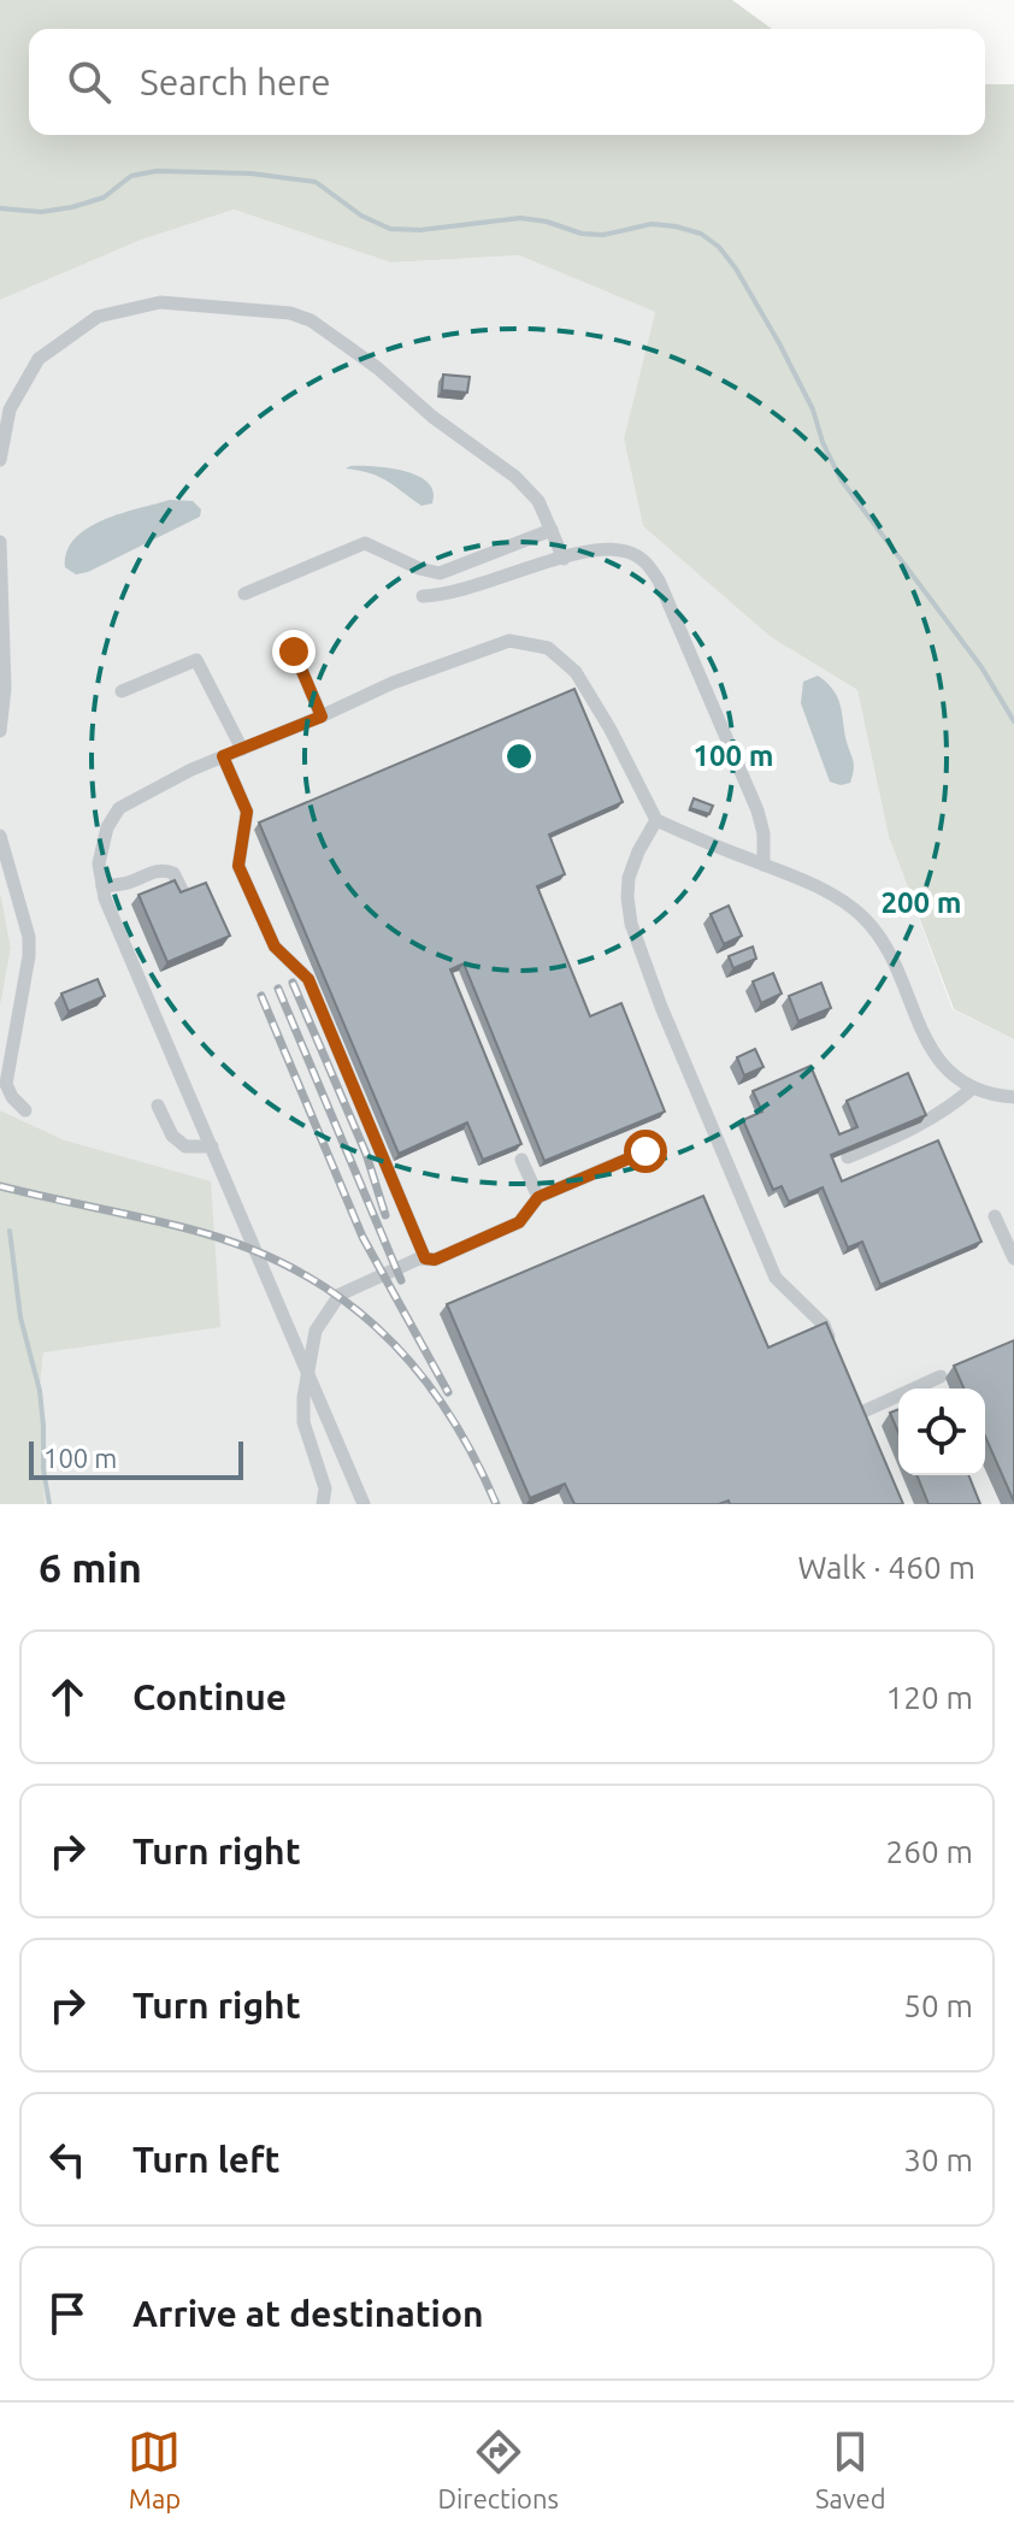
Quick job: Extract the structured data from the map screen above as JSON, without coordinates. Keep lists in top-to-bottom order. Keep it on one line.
{"scale_bar":"100 m","page":{"search":"Search here","scale":"100 m","heading":["6 min","Walk · 460 m"],"list":[["Continue","120 m"],["Turn right","260 m"],["Turn right","50 m"],["Turn left","30 m"],"Arrive at destination"],"nav":["Map","Directions","Saved"]},"rings":["100 m","200 m"]}
